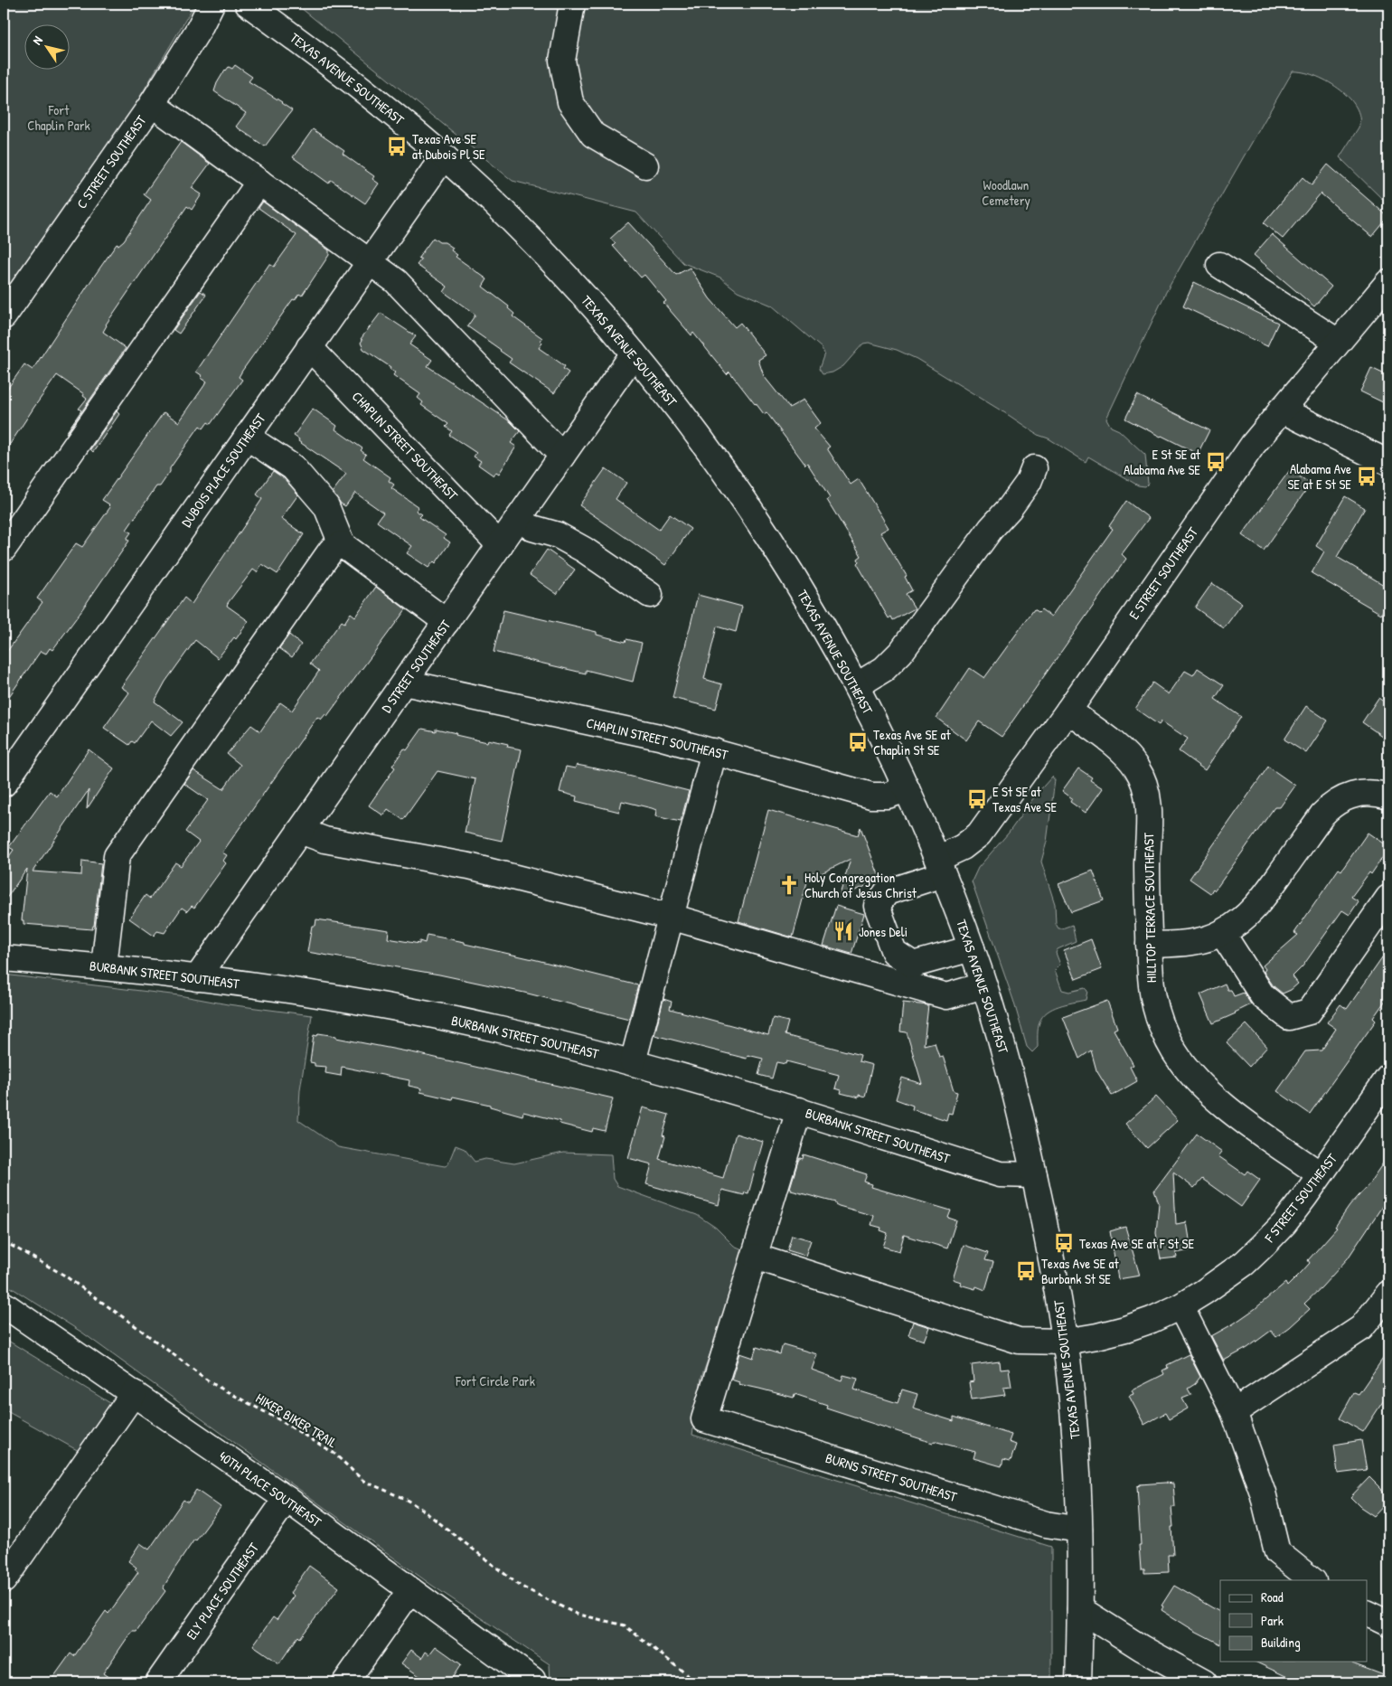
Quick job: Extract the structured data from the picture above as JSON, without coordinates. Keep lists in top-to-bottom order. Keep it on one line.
{"streets":{"street":["TEXAS AVENUE SOUTHEAST","C STREET SOUTHEAST","CHAPLIN STREET SOUTHEAST","DUBOIS PLACE SOUTHEAST","E STREET SOUTHEAST","D STREET SOUTHEAST","HILLTOP TERRACE SOUTHEAST","BURBANK STREET SOUTHEAST","F STREET SOUTHEAST","BURNS STREET SOUTHEAST","40TH PLACE SOUTHEAST","ELY PLACE SOUTHEAST"],"path":["HIKER BIKER TRAIL"]},"crossings":[["TEXAS AVENUE SOUTHEAST","CHAPLIN STREET SOUTHEAST"],["TEXAS AVENUE SOUTHEAST","DUBOIS PLACE SOUTHEAST"],["TEXAS AVENUE SOUTHEAST","E STREET SOUTHEAST"],["TEXAS AVENUE SOUTHEAST","D STREET SOUTHEAST"],["TEXAS AVENUE SOUTHEAST","BURBANK STREET SOUTHEAST"],["TEXAS AVENUE SOUTHEAST","F STREET SOUTHEAST"],["TEXAS AVENUE SOUTHEAST","BURNS STREET SOUTHEAST"],["CHAPLIN STREET SOUTHEAST","DUBOIS PLACE SOUTHEAST"],["CHAPLIN STREET SOUTHEAST","D STREET SOUTHEAST"],["E STREET SOUTHEAST","HILLTOP TERRACE SOUTHEAST"],["D STREET SOUTHEAST","BURBANK STREET SOUTHEAST"],["HILLTOP TERRACE SOUTHEAST","F STREET SOUTHEAST"],["F STREET SOUTHEAST","BURNS STREET SOUTHEAST"],["40TH PLACE SOUTHEAST","ELY PLACE SOUTHEAST"]],"parks":["Fort Chaplin Park","Woodlawn Cemetery","Fort Circle Park"],"places":{"bus stop":["Texas Ave SE at Dubois Pl SE","E St SE at Alabama Ave SE","Alabama Ave SE at E St SE","Texas Ave SE at Chaplin St SE","E St SE at Texas Ave SE","Texas Ave SE at F St SE","Texas Ave SE at Burbank St SE"],"church":["Holy Congregation Church of Jesus Christ"],"restaurant":["Jones Deli"]},"legend":["Road","Park","Building"],"north":"top left"}
